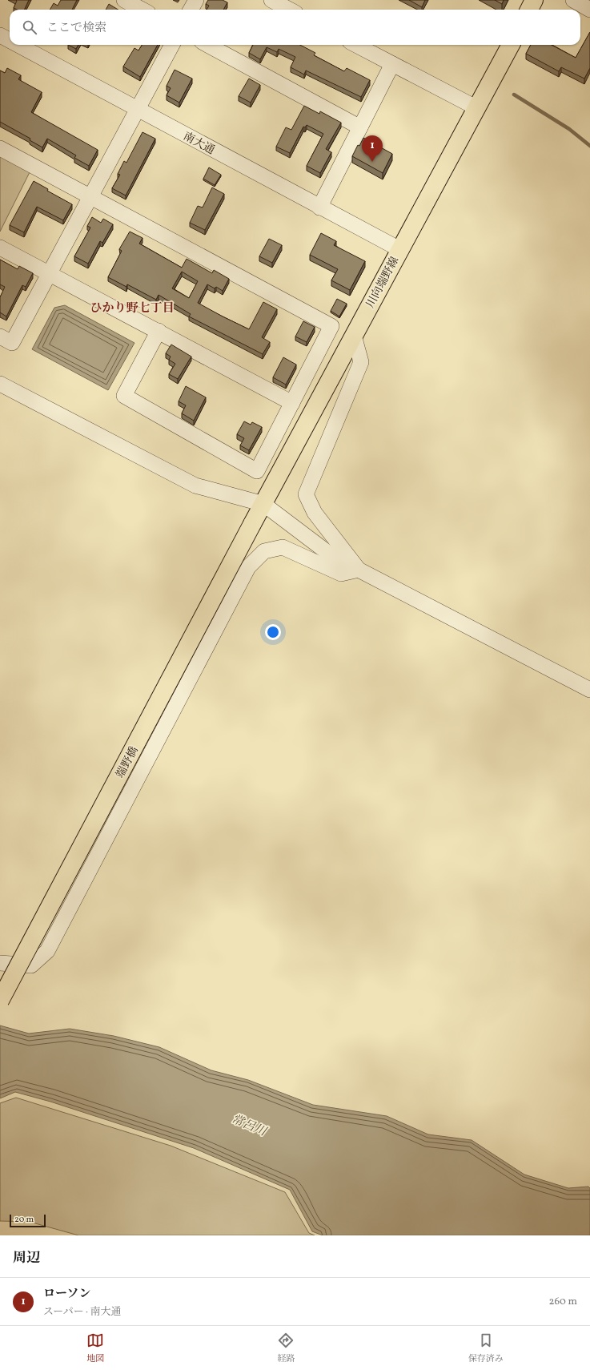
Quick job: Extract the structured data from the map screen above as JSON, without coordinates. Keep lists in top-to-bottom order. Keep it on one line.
{"streets":{"main road":["川向端野線","端野橋"],"street":["南大通"]},"crossings":[["南大通","川向端野線"],["川向端野線","端野橋"]],"districts":["ひかり野七丁目"],"water":["常呂川"],"scale_bar":"20 m","page":{"search":"ここで検索","pins":"1","scale":"20 m","heading":"周辺","list":[{"mark":"1","name":"ローソン","note":"スーパー · 南大通","value":"260 m"}],"nav":["地図","経路","保存済み"]}}
